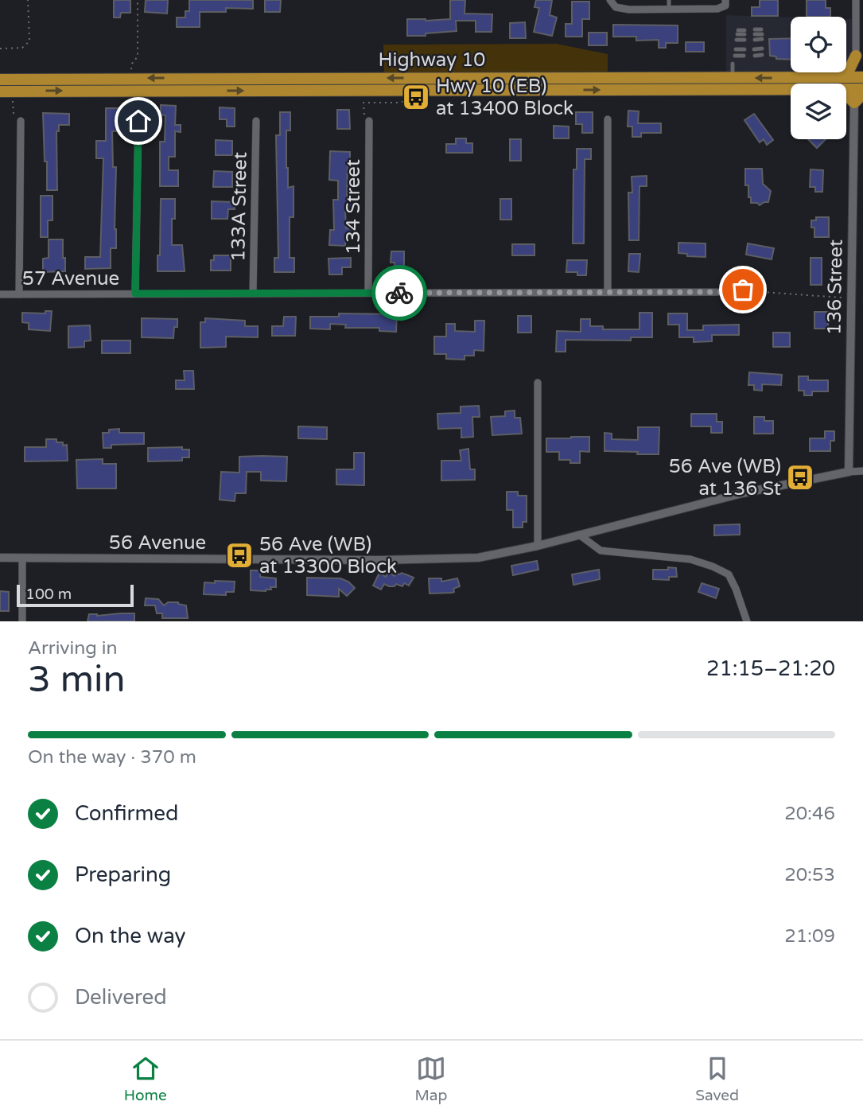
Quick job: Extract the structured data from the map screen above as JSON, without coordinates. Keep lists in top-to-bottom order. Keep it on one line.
{"streets":{"highway":["Highway 10"],"street":["133A Street","134 Street","57 Avenue","136 Street","56 Avenue"]},"crossings":[["133A Street","57 Avenue"],["134 Street","57 Avenue"],["136 Street","56 Avenue"]],"places":{"bus stop":["Hwy 10 (EB) at 13400 Block","56 Ave (WB) at 136 St","56 Ave (WB) at 13300 Block"]},"scale_bar":"100 m","page":{"scale":"100 m","heading":["3 min","Arriving in","21:15–21:20"],"bar":"On the way · 370 m","list":[["Confirmed","20:46"],["Preparing","20:53"],["On the way","21:09"],"Delivered"],"tabs":["Home","Map","Saved"]}}
